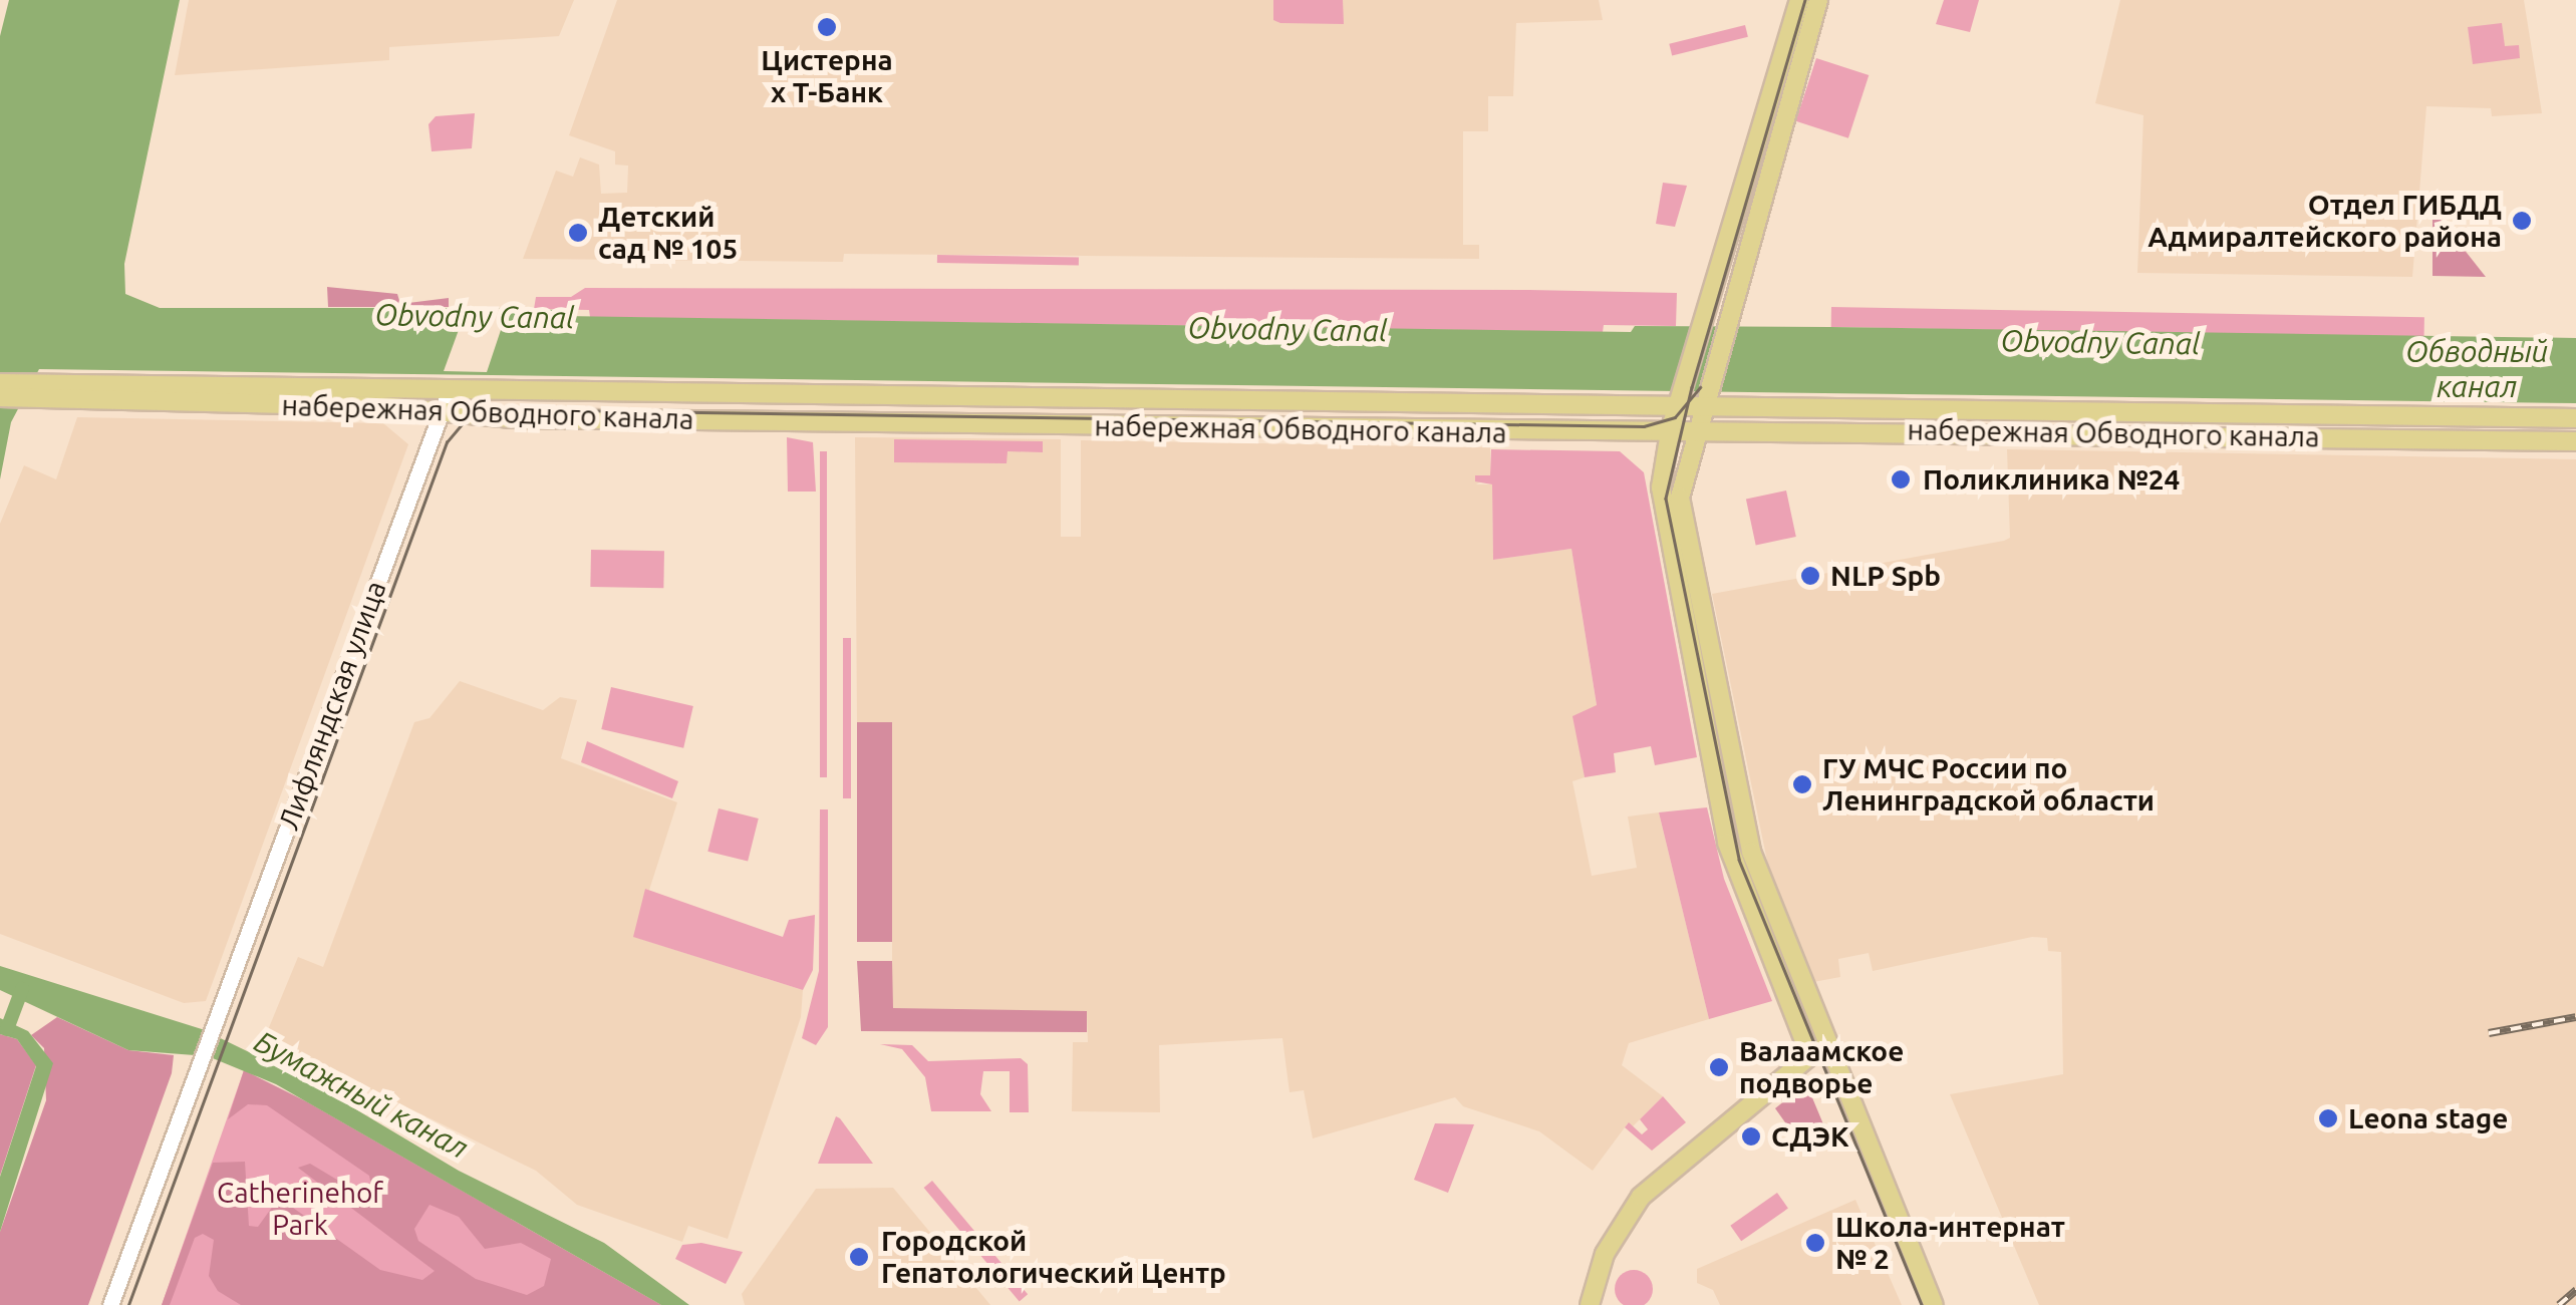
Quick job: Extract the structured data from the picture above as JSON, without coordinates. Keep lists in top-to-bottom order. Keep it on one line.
{"streets":{"main road":["набережная Обводного канала","Лифляндская улица"]},"crossings":[["набережная Обводного канала","Лифляндская улица"]],"water":["Obvodny Canal","Обводный канал","Бумажный канал"],"parks":["Catherinehof Park"],"places":["Цистерна х Т-Банк","Отдел ГИБДД Адмиралтейского района","Детский сад № 105","Поликлиника №24","NLP Spb","ГУ МЧС России по Ленинградской области","Валаамское подворье","Leona stage","СДЭК","Школа-интернат № 2","Городской Гепатологический Центр"]}
